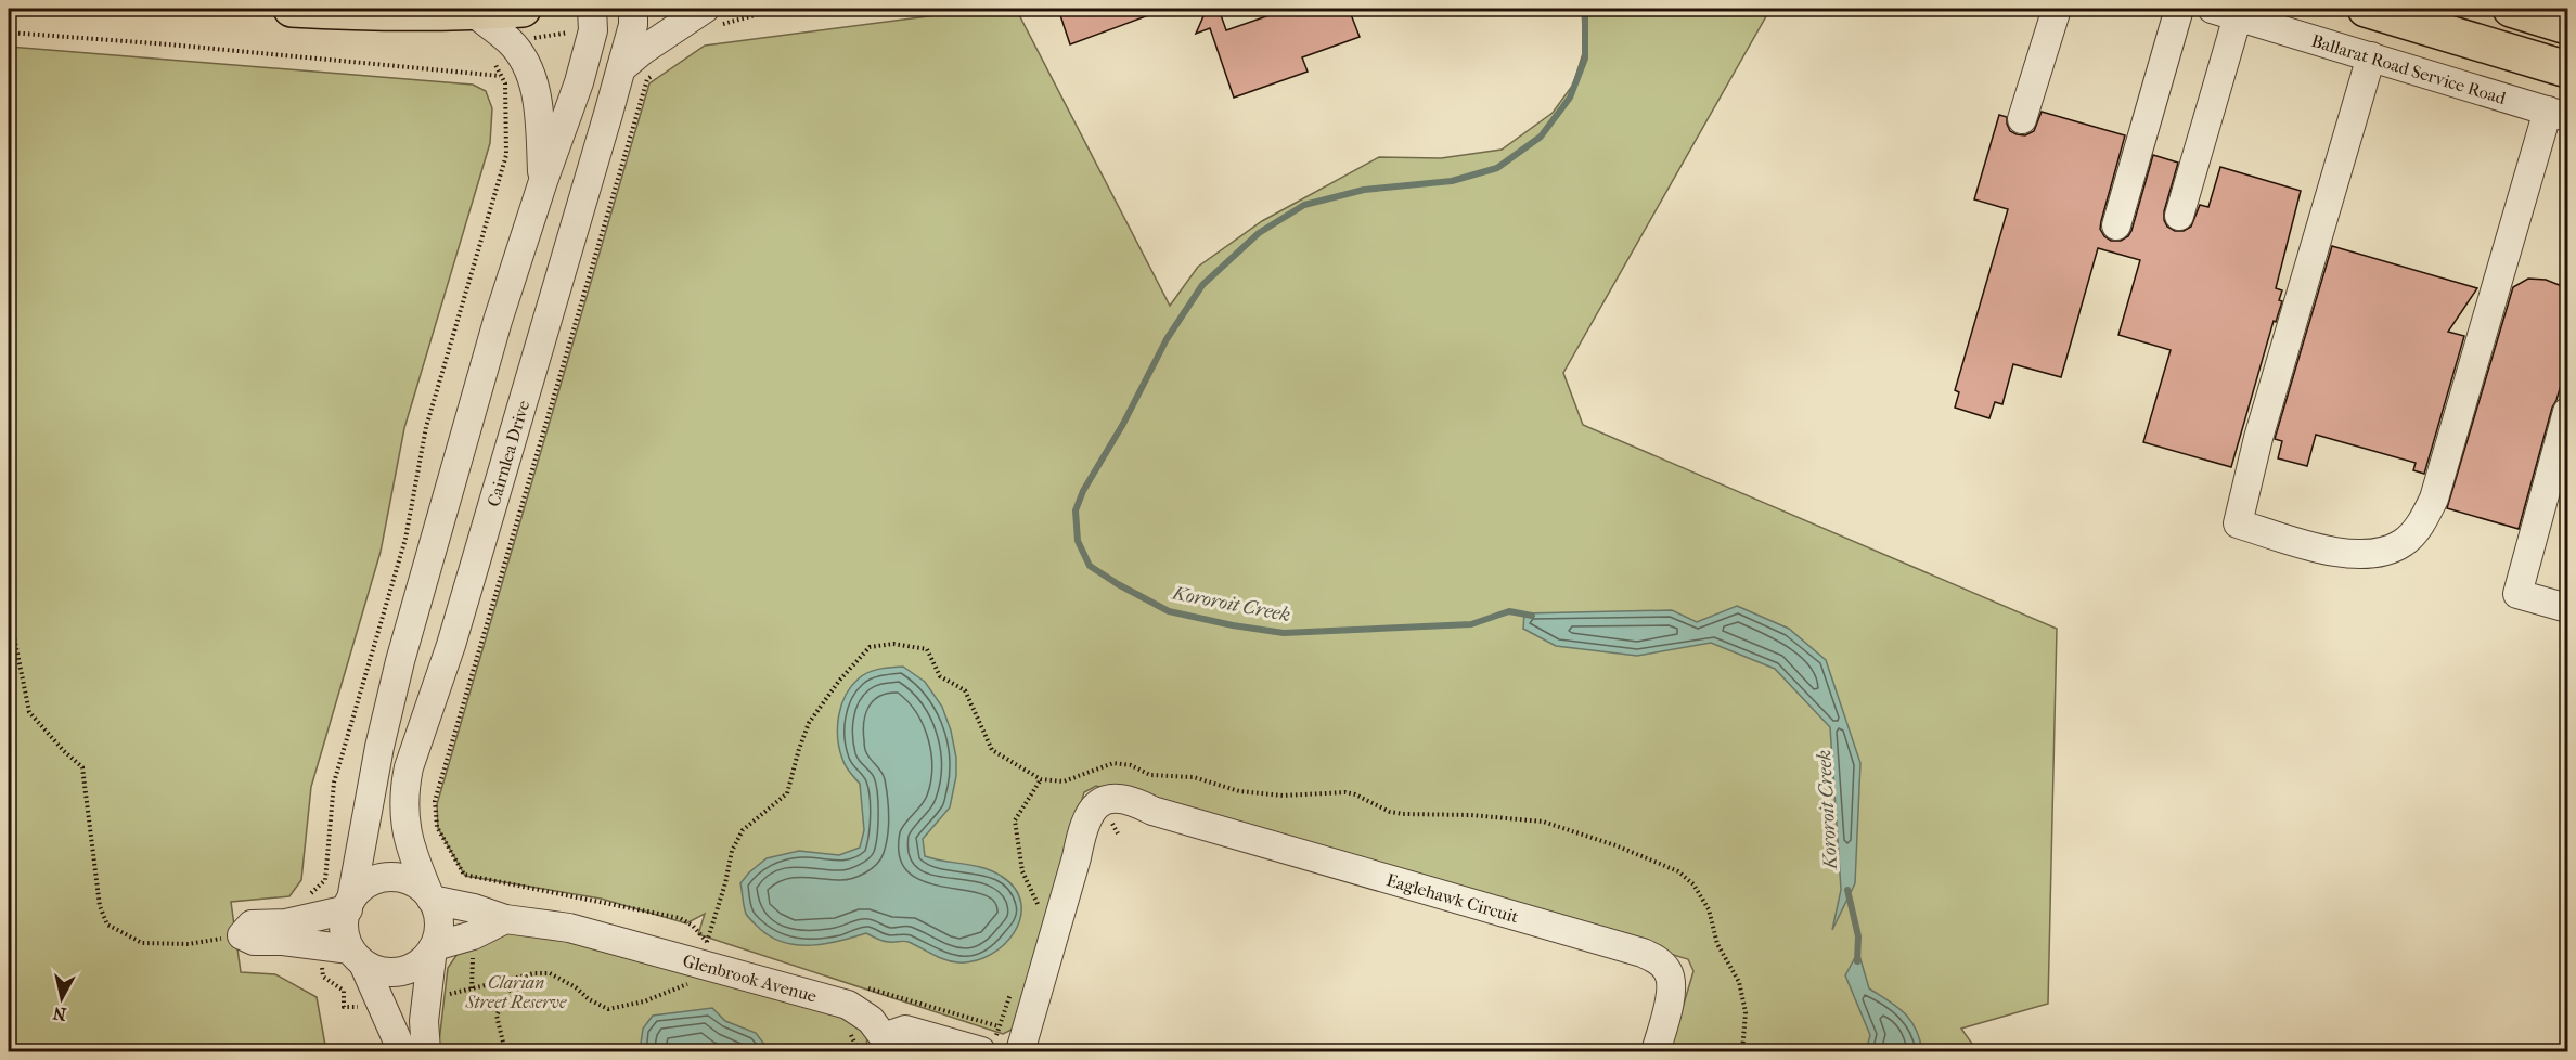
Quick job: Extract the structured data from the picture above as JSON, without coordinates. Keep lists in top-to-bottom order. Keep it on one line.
{"streets":{"street":["Ballarat Road Service Road","Cairnlea Drive","Eaglehawk Circuit","Glenbrook Avenue"]},"crossings":[["Cairnlea Drive","Glenbrook Avenue"]],"water":["Kororoit Creek"],"parks":["Clarian Street Reserve"],"north":"bottom"}
